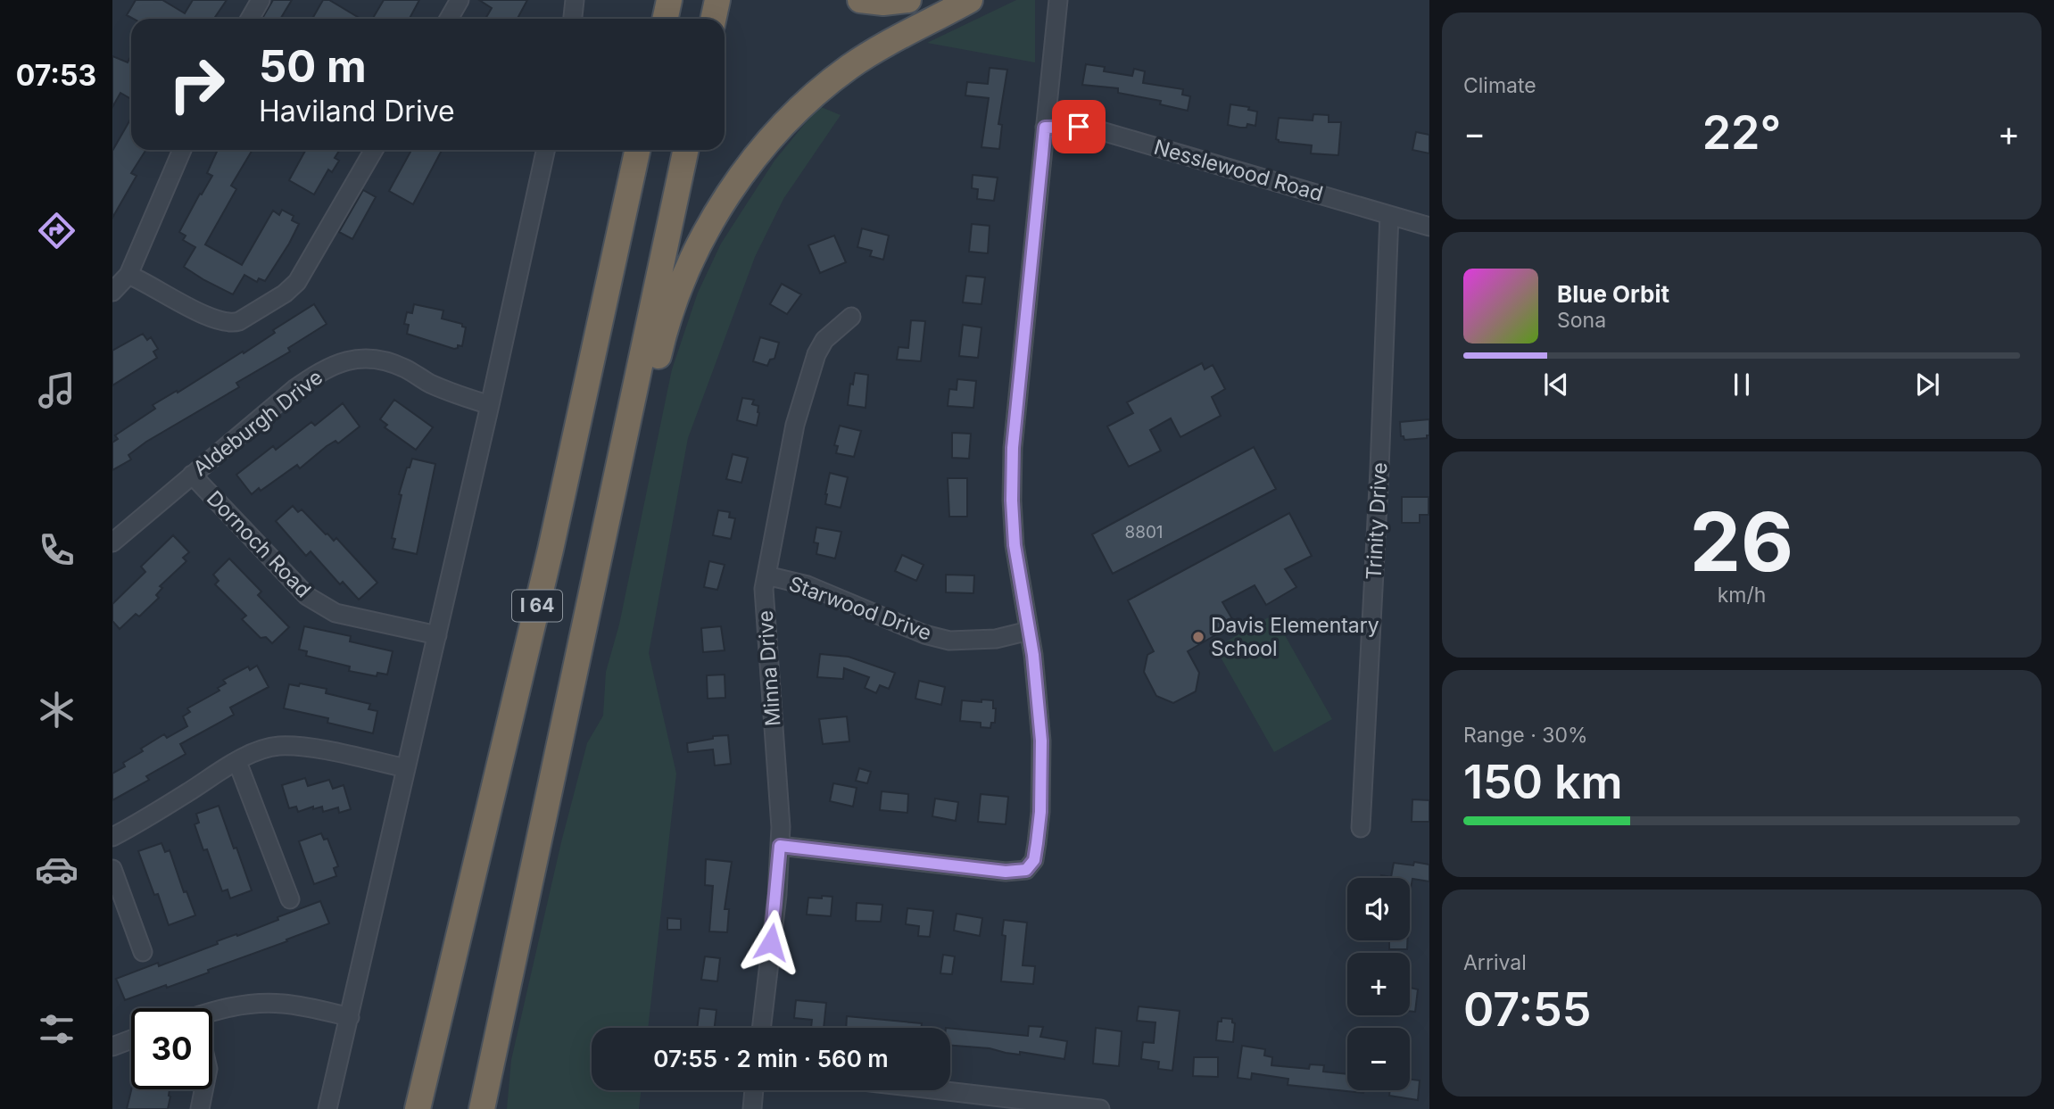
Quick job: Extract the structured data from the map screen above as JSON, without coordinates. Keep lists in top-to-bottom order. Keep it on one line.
{"streets":{"highway":["I 64"],"street":["Nesslewood Road","Aldeburgh Drive","Trinity Drive","Dornoch Road","Starwood Drive","Minna Drive"]},"crossings":[["Nesslewood Road","Trinity Drive"],["Aldeburgh Drive","Dornoch Road"],["Starwood Drive","Minna Drive"]],"places":["Davis Elementary School"],"house_numbers":["8801"],"page":{"tabs":"07:53","tile":["Climate",["26","km/h"],["Range · 30%","150 km"],["Arrival","07:55"]],"turn":["50 m","Haviland Drive"],"heat":["−","22°","+"],"song":["Blue Orbit","Sona"],"map_buttons":["+","−"],"limit":"30","trip":"07:55 · 2 min · 560 m"}}
